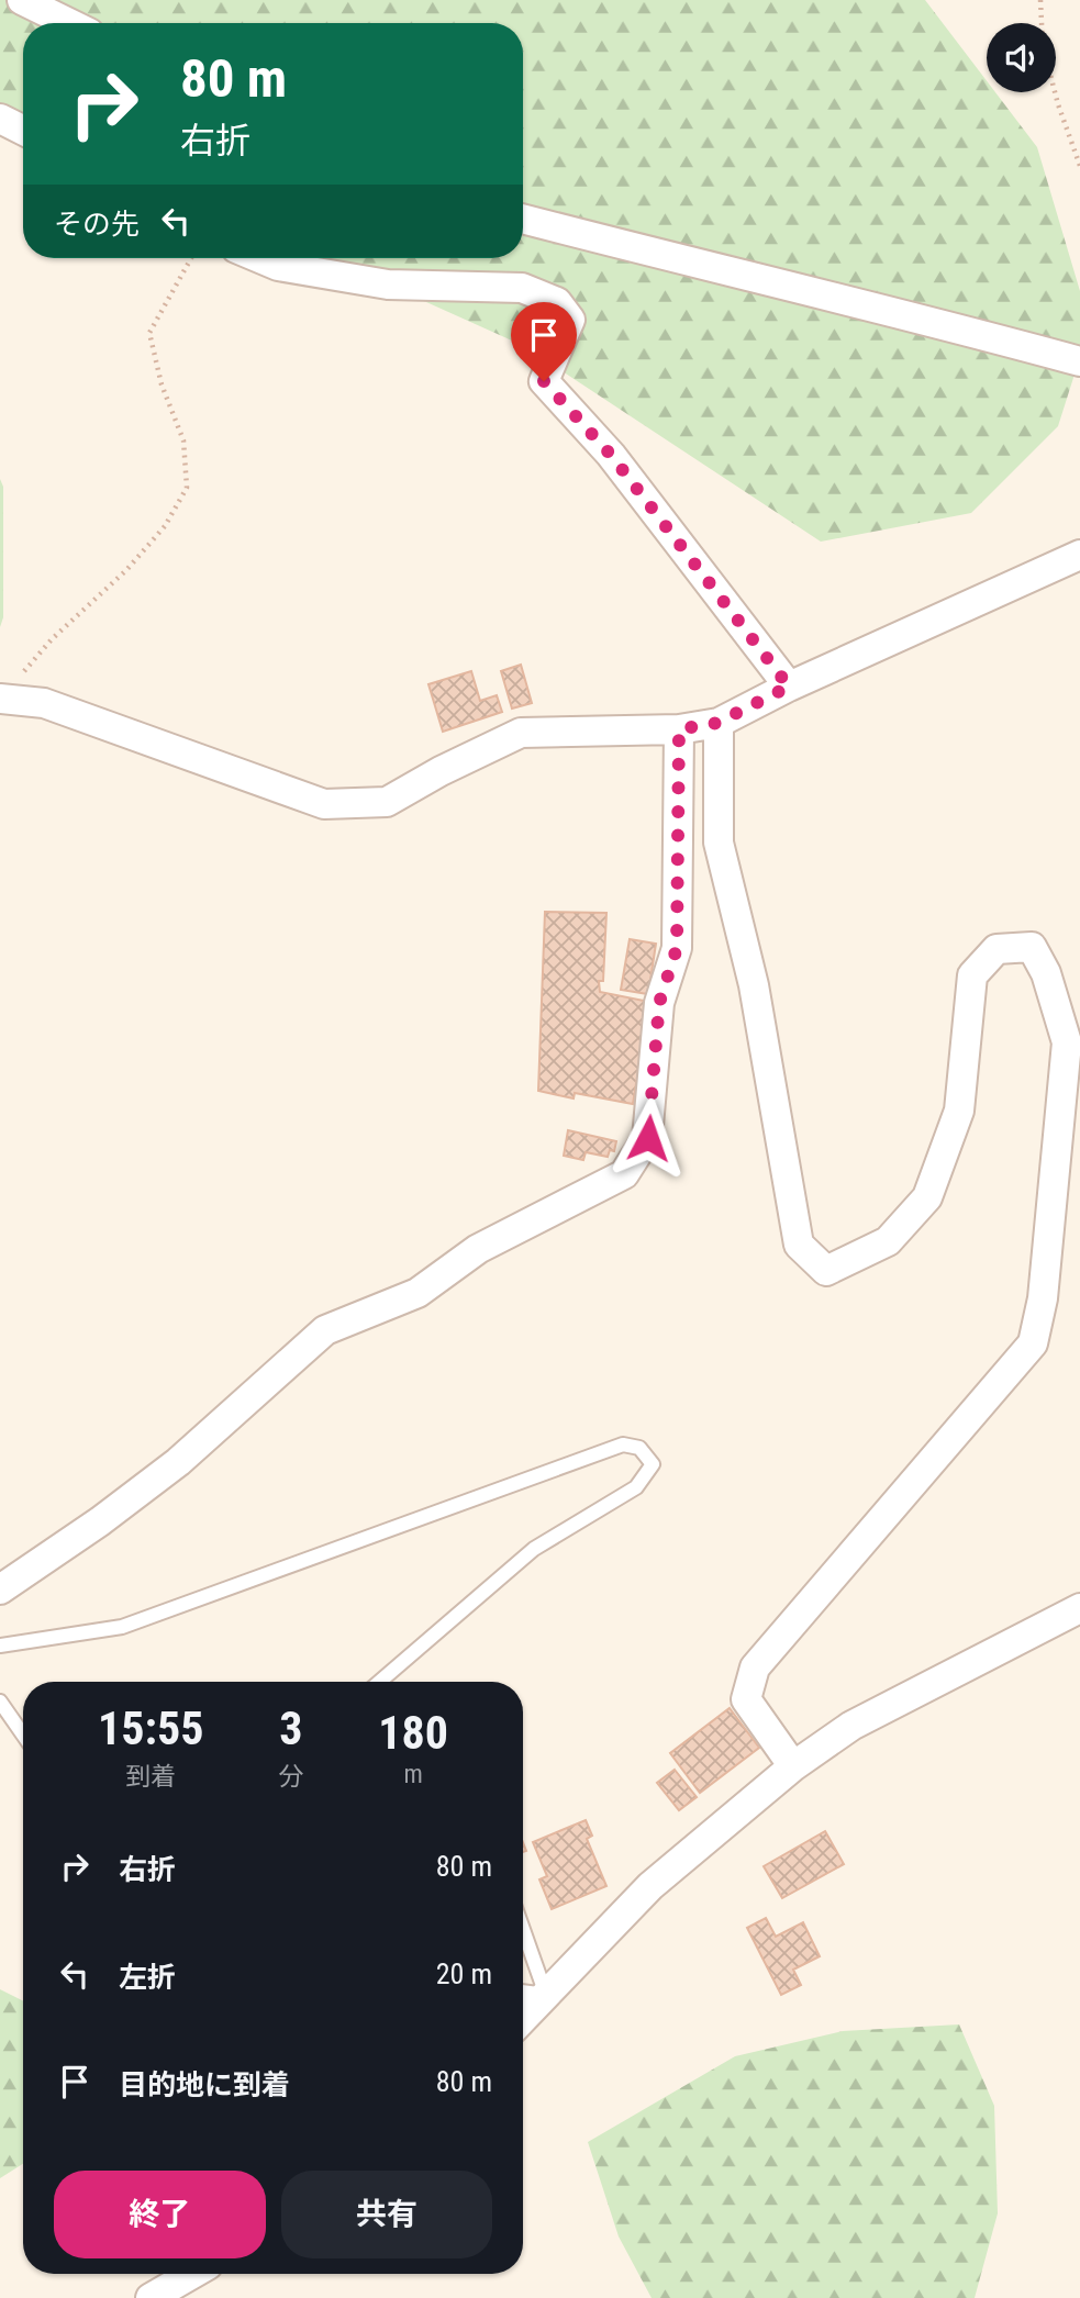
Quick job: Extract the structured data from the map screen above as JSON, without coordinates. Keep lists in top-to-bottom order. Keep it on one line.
{"page":{"turn":["80 m","右折"],"then":"その先","eta":["15:55","到着","3","分","180","m"],"list":[{"name":"右折","value":"80 m"},{"name":"左折","value":"20 m"},{"name":"目的地に到着","value":"80 m"}],"buttons":["終了","共有"]}}
